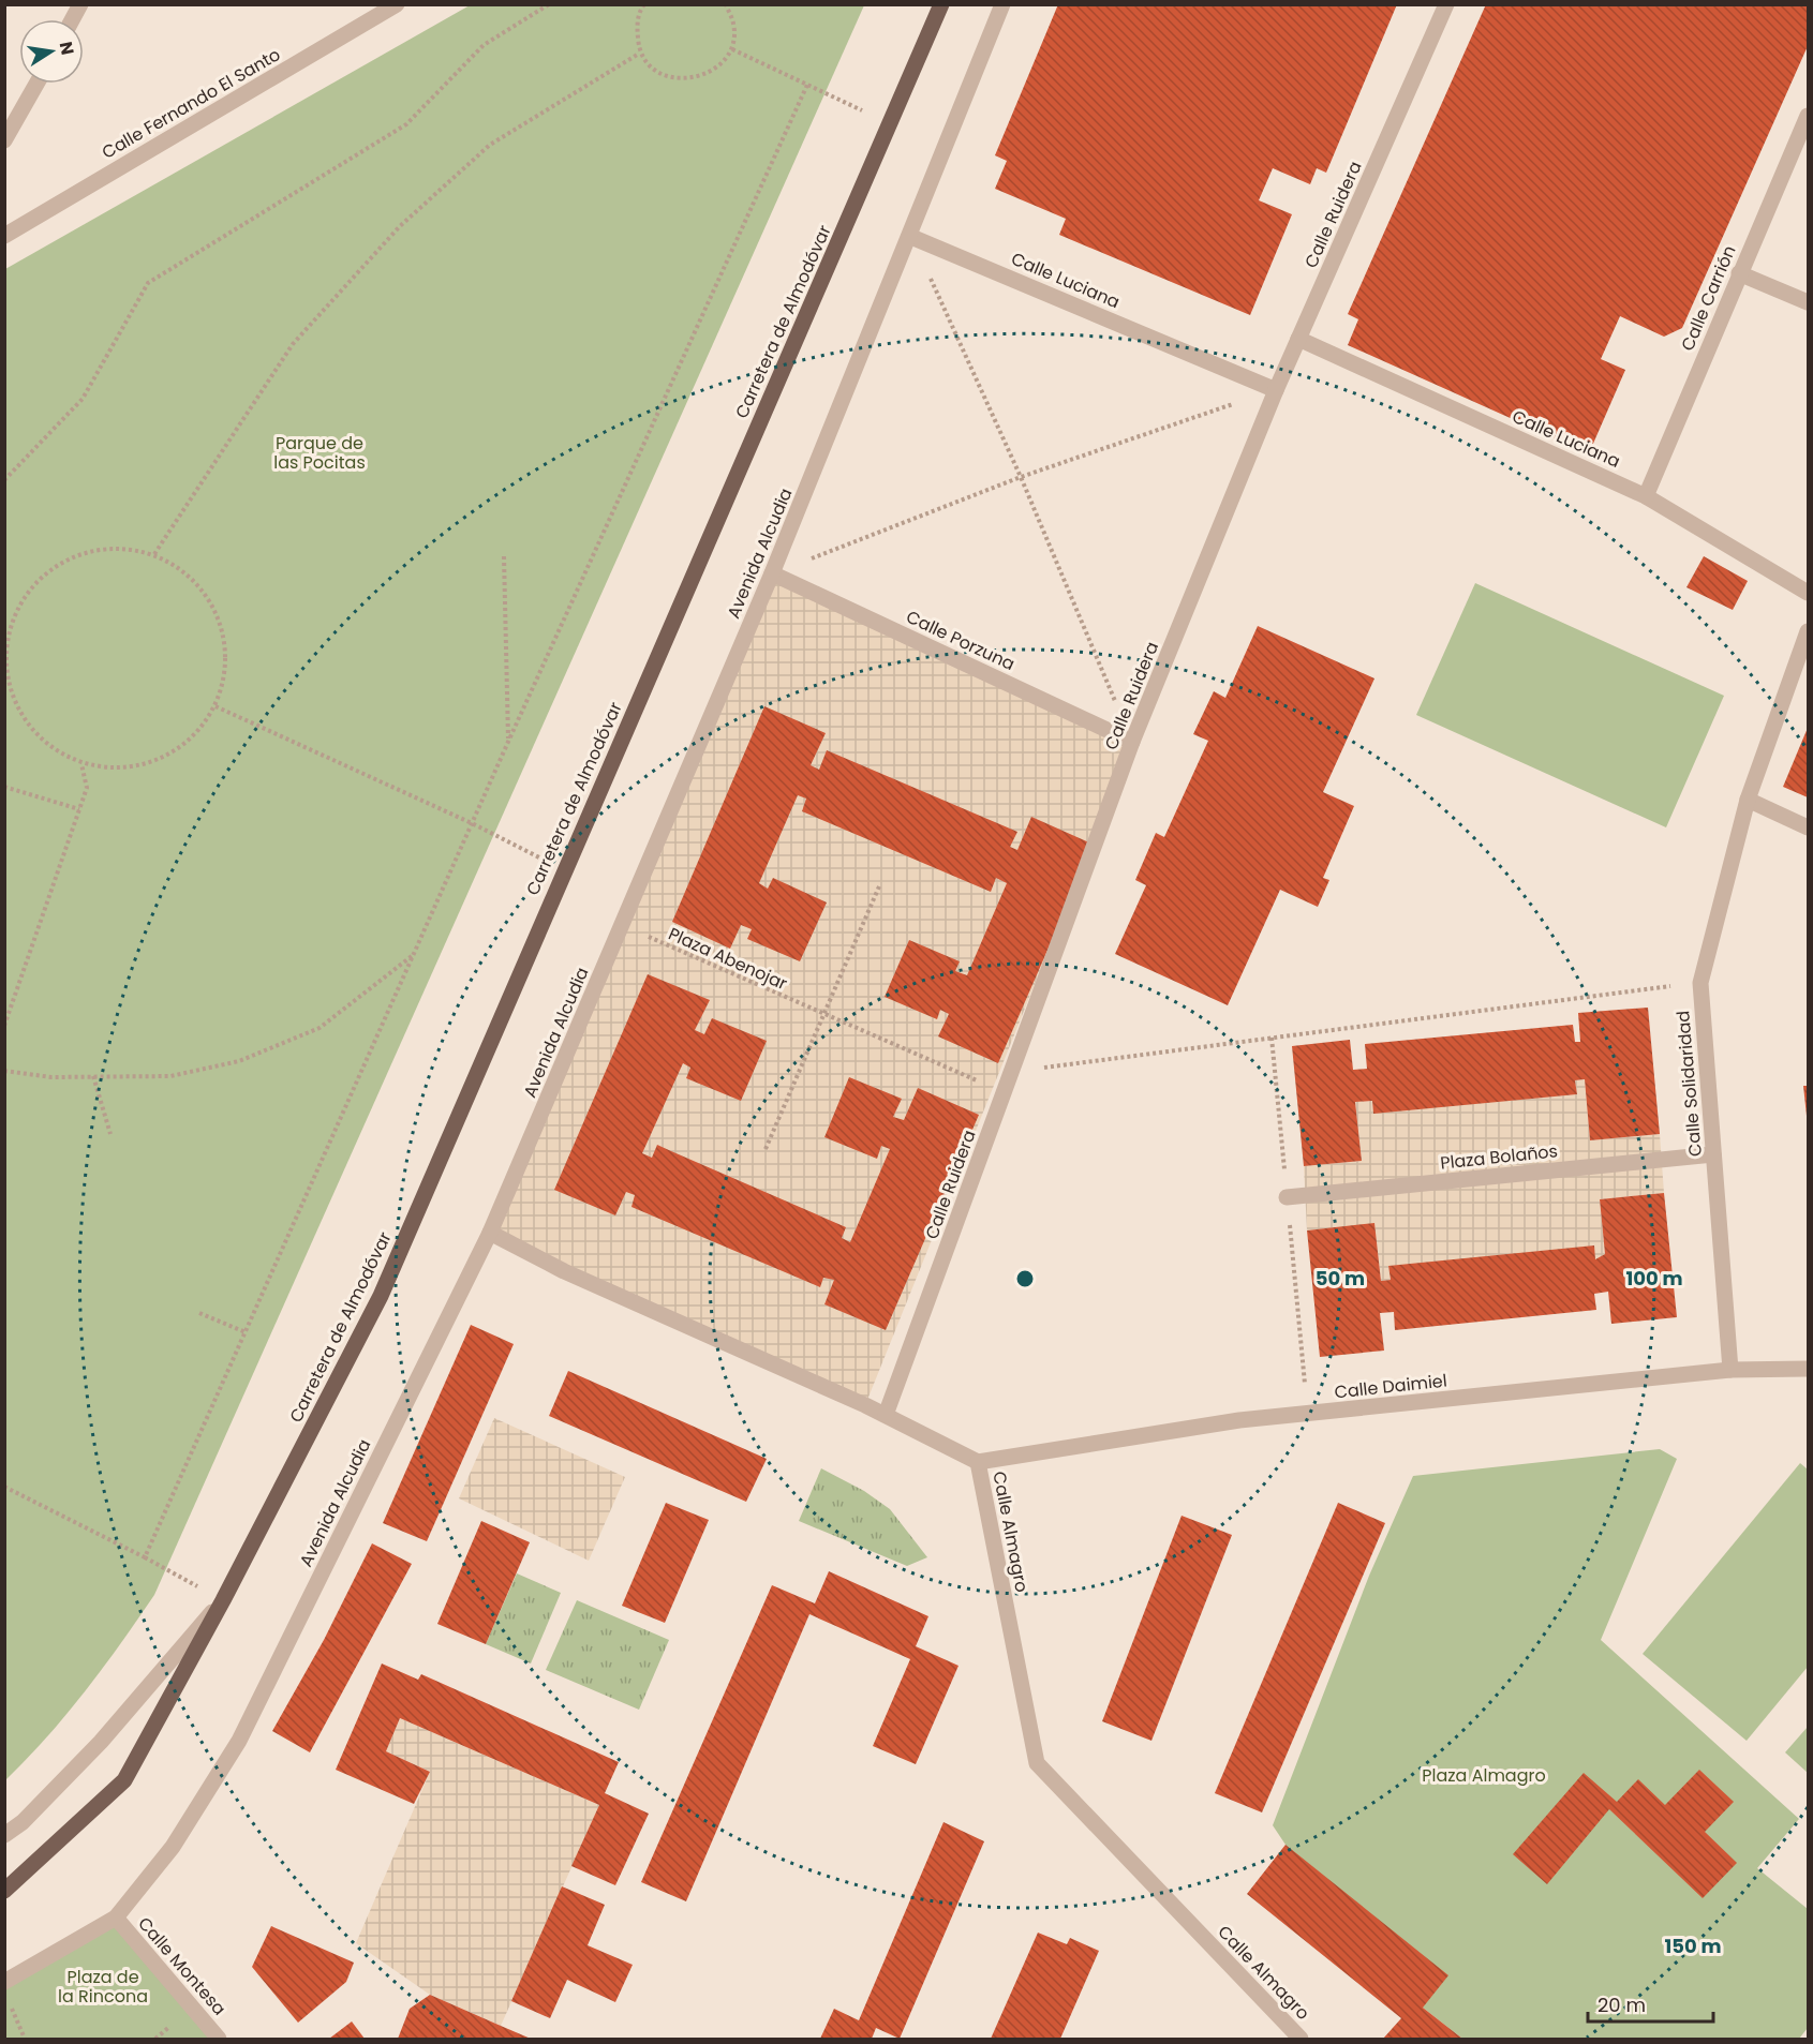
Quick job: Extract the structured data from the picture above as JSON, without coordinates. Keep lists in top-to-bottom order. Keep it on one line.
{"streets":{"main road":["Carretera de Almodóvar"],"street":["Calle Fernando El Santo","Calle Ruidera","Calle Luciana","Calle Carrión","Avenida Alcudia","Calle Porzuna","Calle Solidaridad","Plaza Bolaños","Calle Daimiel","Calle Almagro","Calle Montesa"],"path":["Plaza Abenojar"]},"crossings":[["Calle Ruidera","Calle Luciana"],["Calle Ruidera","Calle Porzuna"],["Calle Ruidera","Plaza Abenojar"],["Calle Ruidera","Calle Almagro"],["Calle Luciana","Calle Carrión"],["Calle Luciana","Avenida Alcudia"],["Avenida Alcudia","Calle Porzuna"],["Avenida Alcudia","Plaza Abenojar"],["Avenida Alcudia","Calle Almagro"],["Avenida Alcudia","Calle Montesa"],["Calle Solidaridad","Plaza Bolaños"],["Calle Solidaridad","Calle Daimiel"],["Calle Daimiel","Calle Almagro"]],"parks":["Parque de las Pocitas","Plaza Almagro","Plaza de la Rincona"],"scale_bar":"20 m","north":"right","rings":["50 m","100 m","150 m"]}
